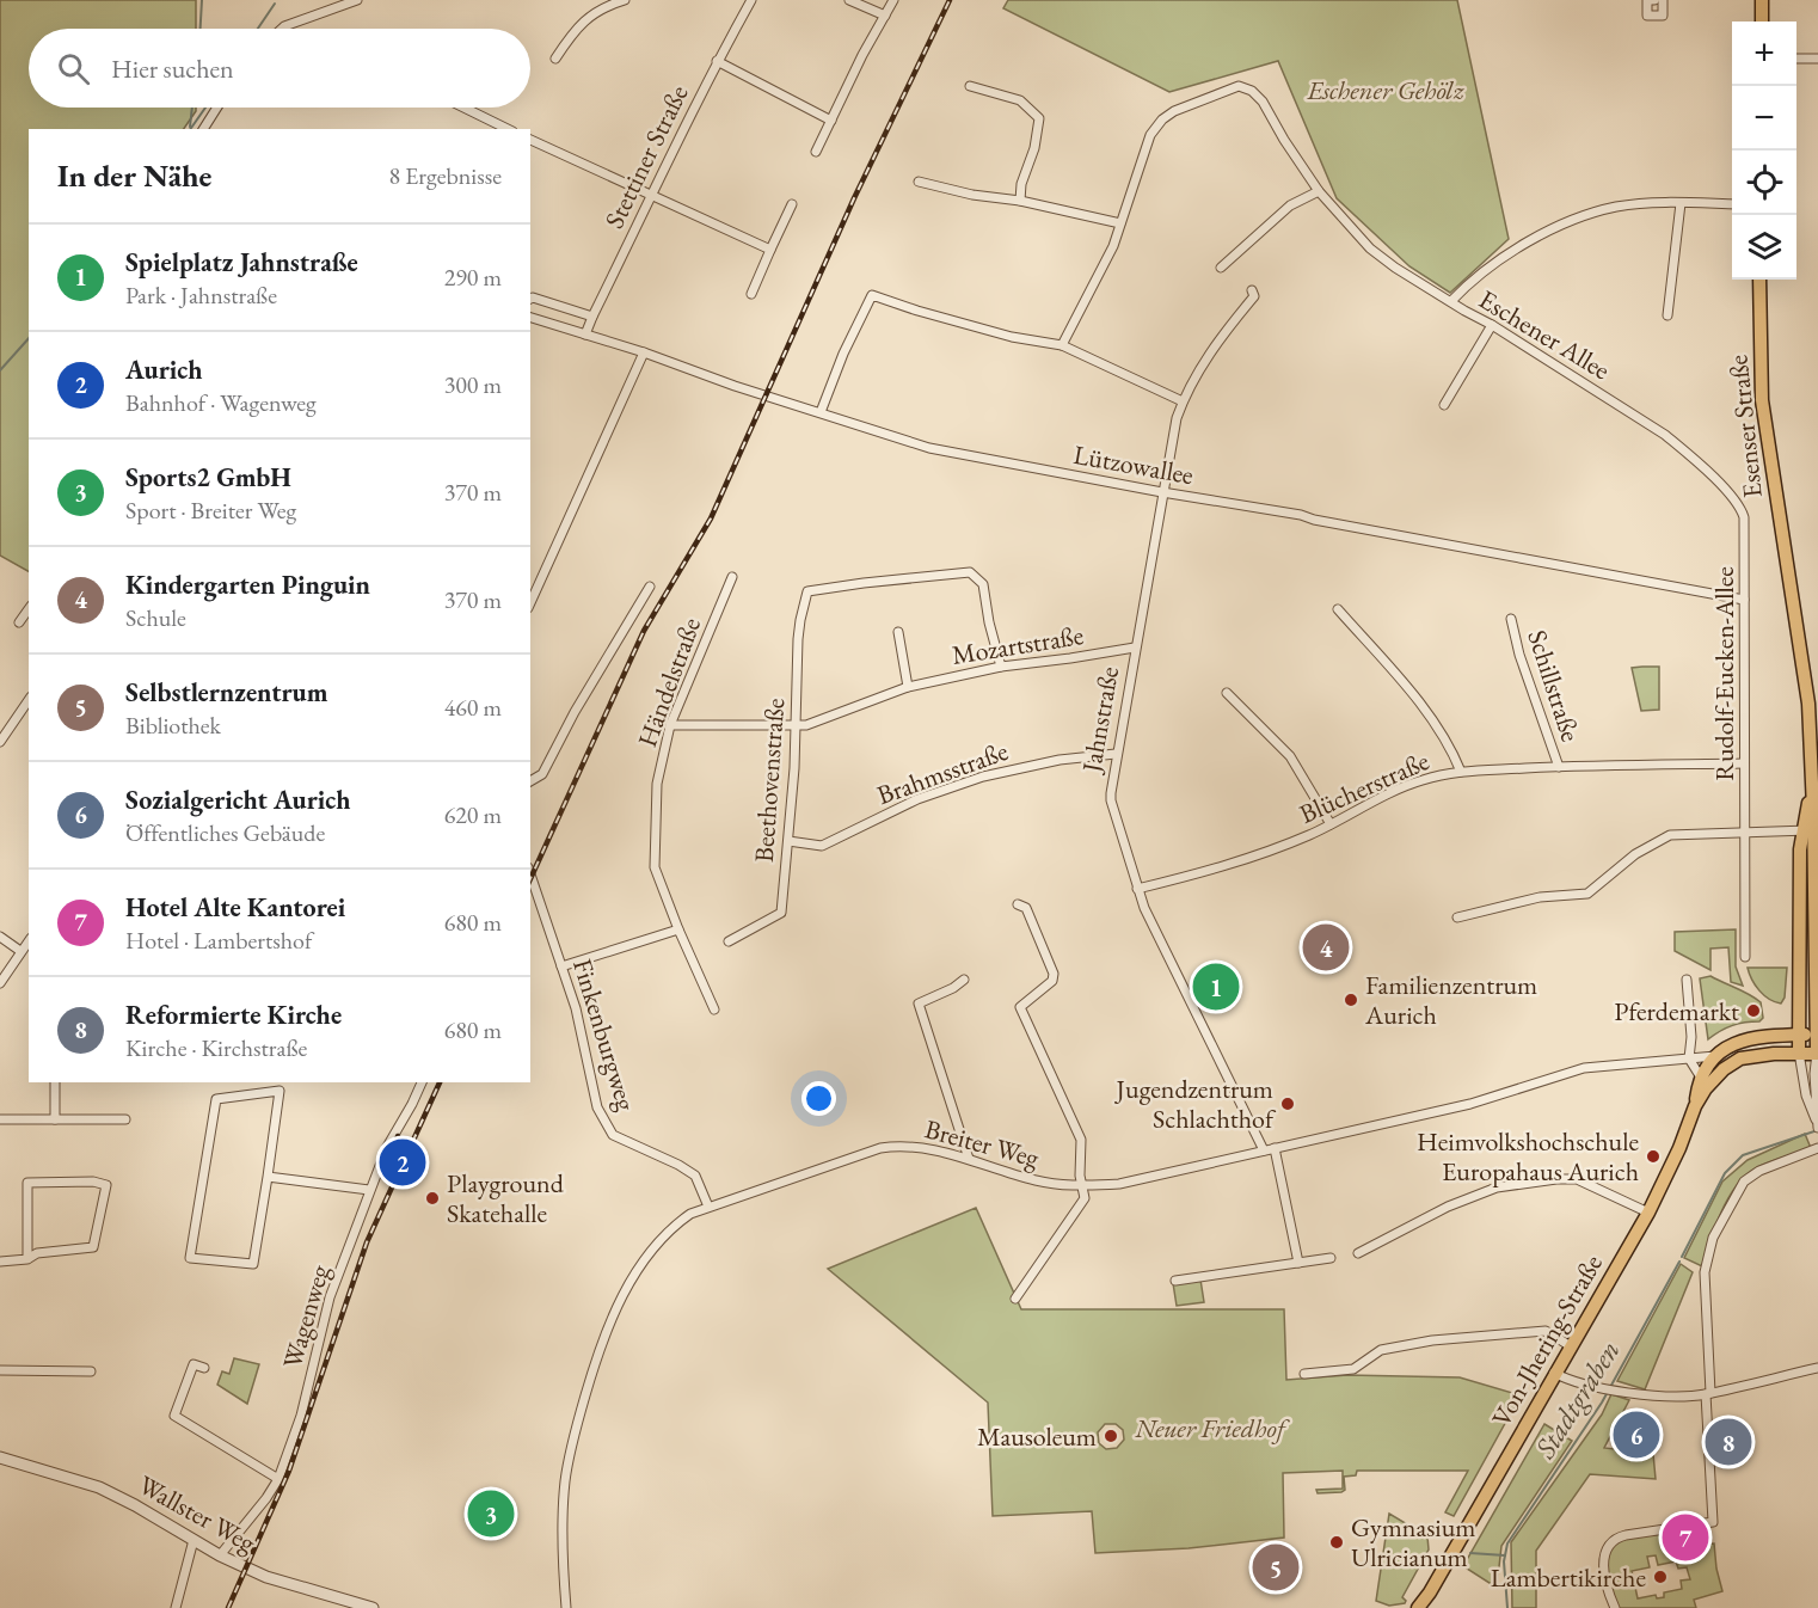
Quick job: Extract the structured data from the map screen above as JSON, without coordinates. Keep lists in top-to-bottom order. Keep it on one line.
{"streets":{"main road":["Esenser Straße","Von-Jhering-Straße"],"street":["Stettiner Straße","Eschener Allee","Lützowallee","Mozartstraße","Rudolf-Eucken-Allee","Händelstraße","Schillstraße","Jahnstraße","Brahmsstraße","Beethovenstraße","Blücherstraße","Finkenburgweg","Breiter Weg","Wagenweg","Wallster Weg"]},"crossings":[["Stettiner Straße","Lützowallee"],["Eschener Allee","Rudolf-Eucken-Allee"],["Esenser Straße","Von-Jhering-Straße"],["Lützowallee","Rudolf-Eucken-Allee"],["Lützowallee","Jahnstraße"],["Mozartstraße","Händelstraße"],["Mozartstraße","Jahnstraße"],["Mozartstraße","Beethovenstraße"],["Rudolf-Eucken-Allee","Blücherstraße"],["Schillstraße","Blücherstraße"],["Jahnstraße","Brahmsstraße"],["Jahnstraße","Blücherstraße"],["Jahnstraße","Breiter Weg"],["Brahmsstraße","Beethovenstraße"],["Finkenburgweg","Breiter Weg"],["Breiter Weg","Von-Jhering-Straße"],["Wagenweg","Wallster Weg"]],"water":["Stadtgraben"],"parks":["Eschener Gehölz","Neuer Friedhof"],"places":["Familienzentrum Aurich","Pferdemarkt","Jugendzentrum Schlachthof","Heimvolkshochschule Europahaus Aurich","Playground Skatehalle","Mausoleum","Gymnasium Ulricianum","Lambertikirche"],"page":{"map_buttons":["+","−"],"search":"Hier suchen","heading":["In der Nähe","8 Ergebnisse"],"list":[{"mark":"1","name":"Spielplatz Jahnstraße","note":"Park · Jahnstraße","value":"290 m"},{"mark":"2","name":"Aurich","note":"Bahnhof · Wagenweg","value":"300 m"},{"mark":"3","name":"Sports2 GmbH","note":"Sport · Breiter Weg","value":"370 m"},{"mark":"4","name":"Kindergarten Pinguin","note":"Schule","value":"370 m"},{"mark":"5","name":"Selbstlernzentrum","note":"Bibliothek","value":"460 m"},{"mark":"6","name":"Sozialgericht Aurich","note":"Öffentliches Gebäude","value":"620 m"},{"mark":"7","name":"Hotel Alte Kantorei","note":"Hotel · Lambertshof","value":"680 m"},{"mark":"8","name":"Reformierte Kirche","note":"Kirche · Kirchstraße","value":"680 m"}],"pins":["4","1","2","6","8","3","7","5"]}}
